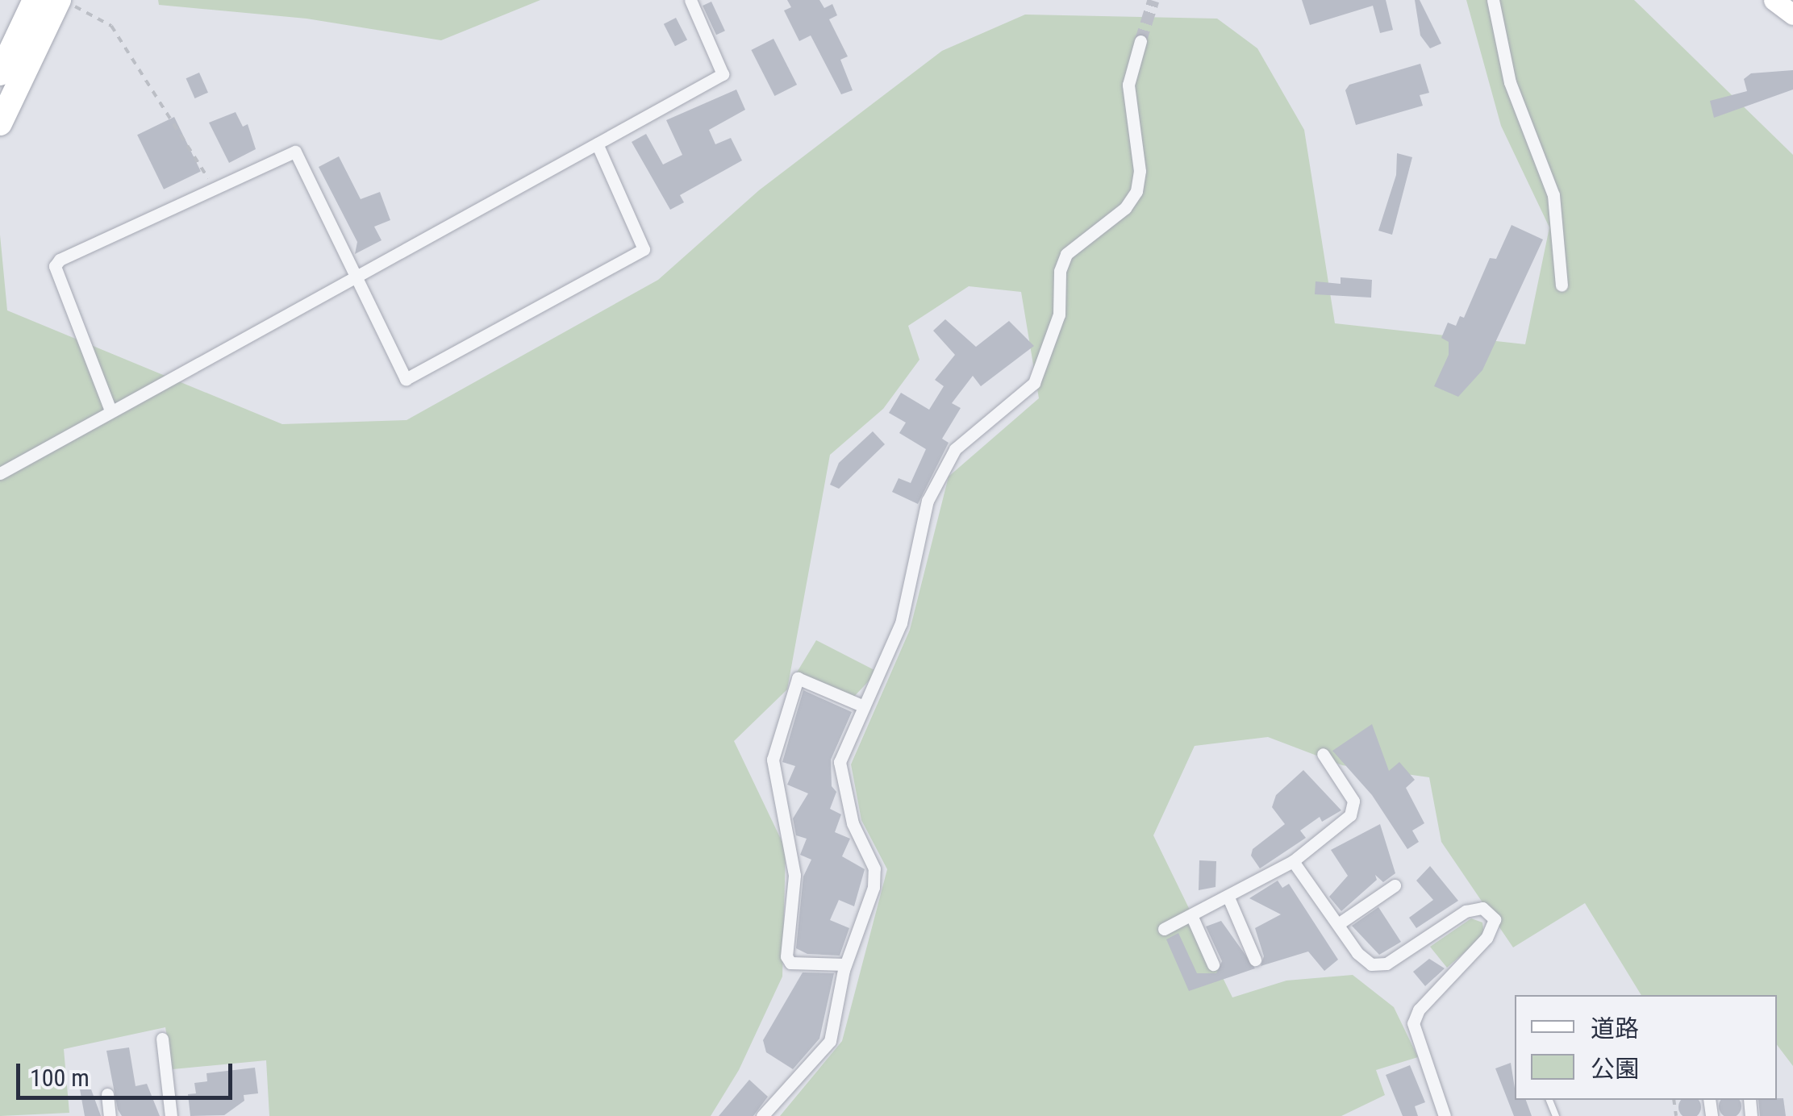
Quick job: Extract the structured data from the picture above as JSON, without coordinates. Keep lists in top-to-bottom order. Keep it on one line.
{"legend":["道路","公園"],"scale_bar":"100 m"}
